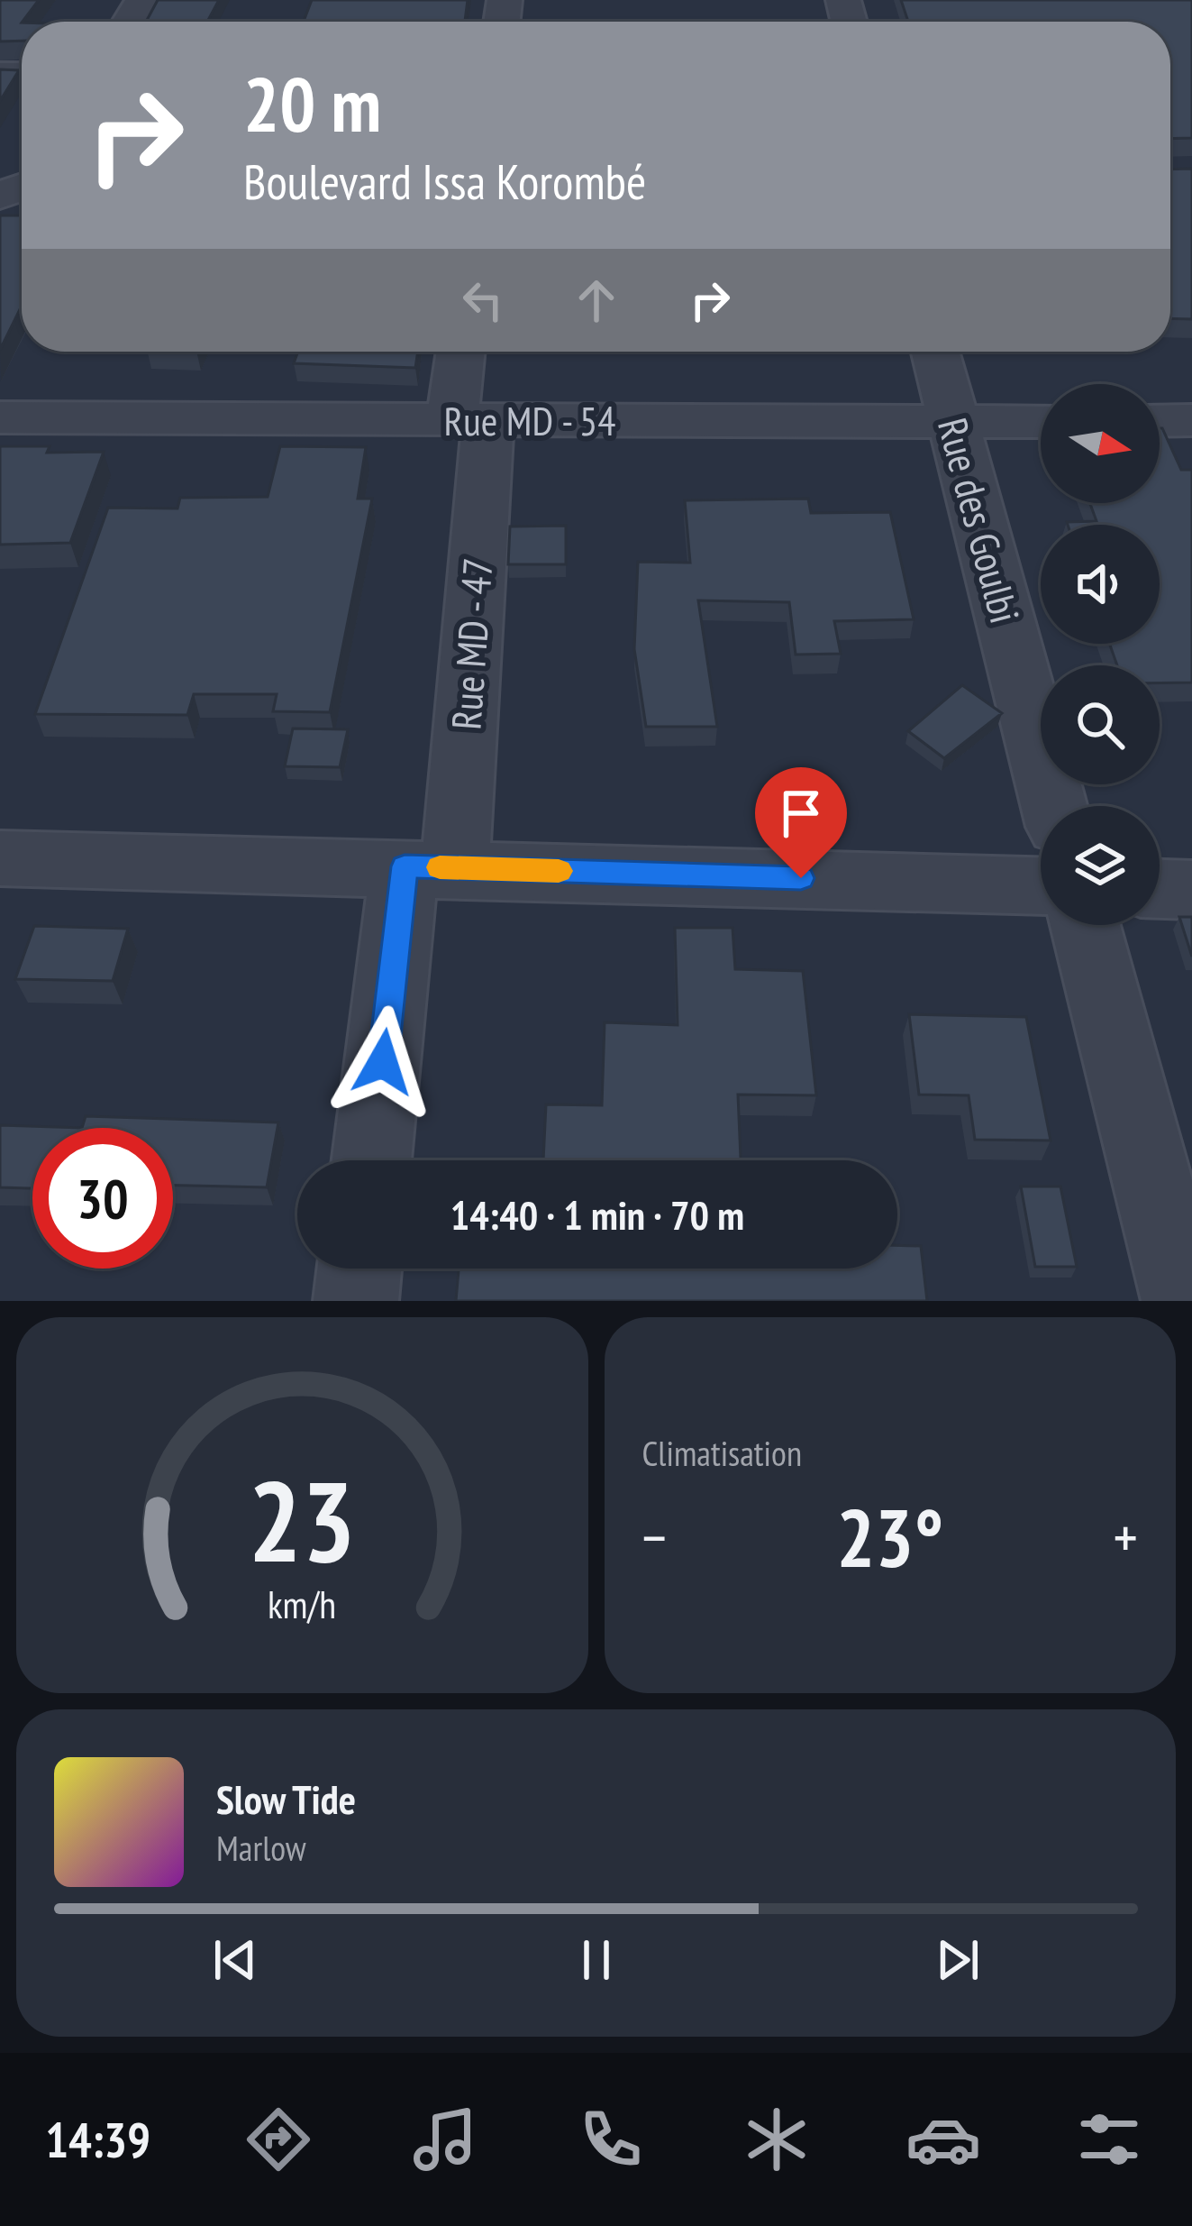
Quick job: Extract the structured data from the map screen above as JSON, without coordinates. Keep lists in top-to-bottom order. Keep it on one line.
{"streets":{"street":["Rue MD - 54","Rue des Goulbi","Rue MD - 47"]},"crossings":[["Rue MD - 54","Rue des Goulbi"],["Rue MD - 54","Rue MD - 47"]],"north":"right","page":{"turn":["20 m","Boulevard Issa Korombé"],"limit":"30","trip":"14:40 · 1 min · 70 m","tile":"Climatisation","heat":["−","23°","+"],"song":["Slow Tide","Marlow"],"tabs":"14:39","gauge":["23","km/h"]}}
